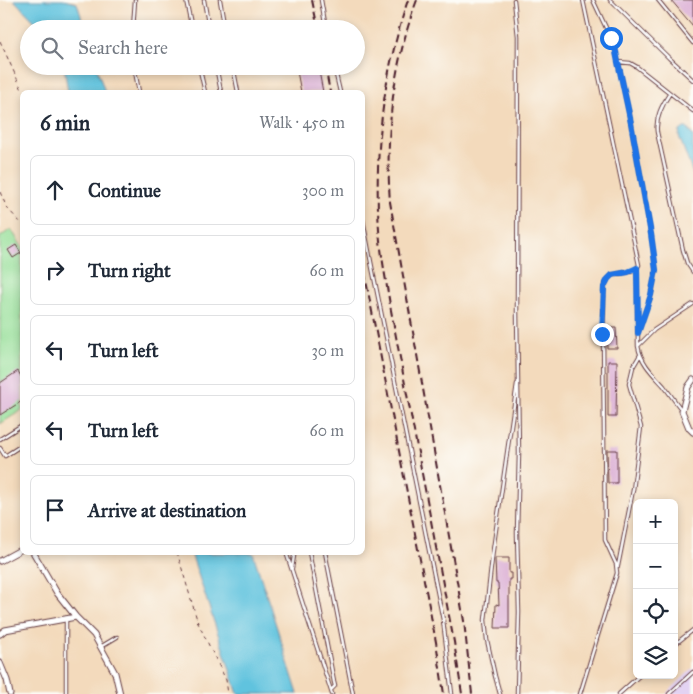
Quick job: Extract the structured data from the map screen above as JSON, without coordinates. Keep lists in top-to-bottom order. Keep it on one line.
{"page":{"search":"Search here","heading":["6 min","Walk · 450 m"],"list":[["Continue","300 m"],["Turn right","60 m"],["Turn left","30 m"],["Turn left","60 m"],"Arrive at destination"],"map_buttons":["+","−"]}}
